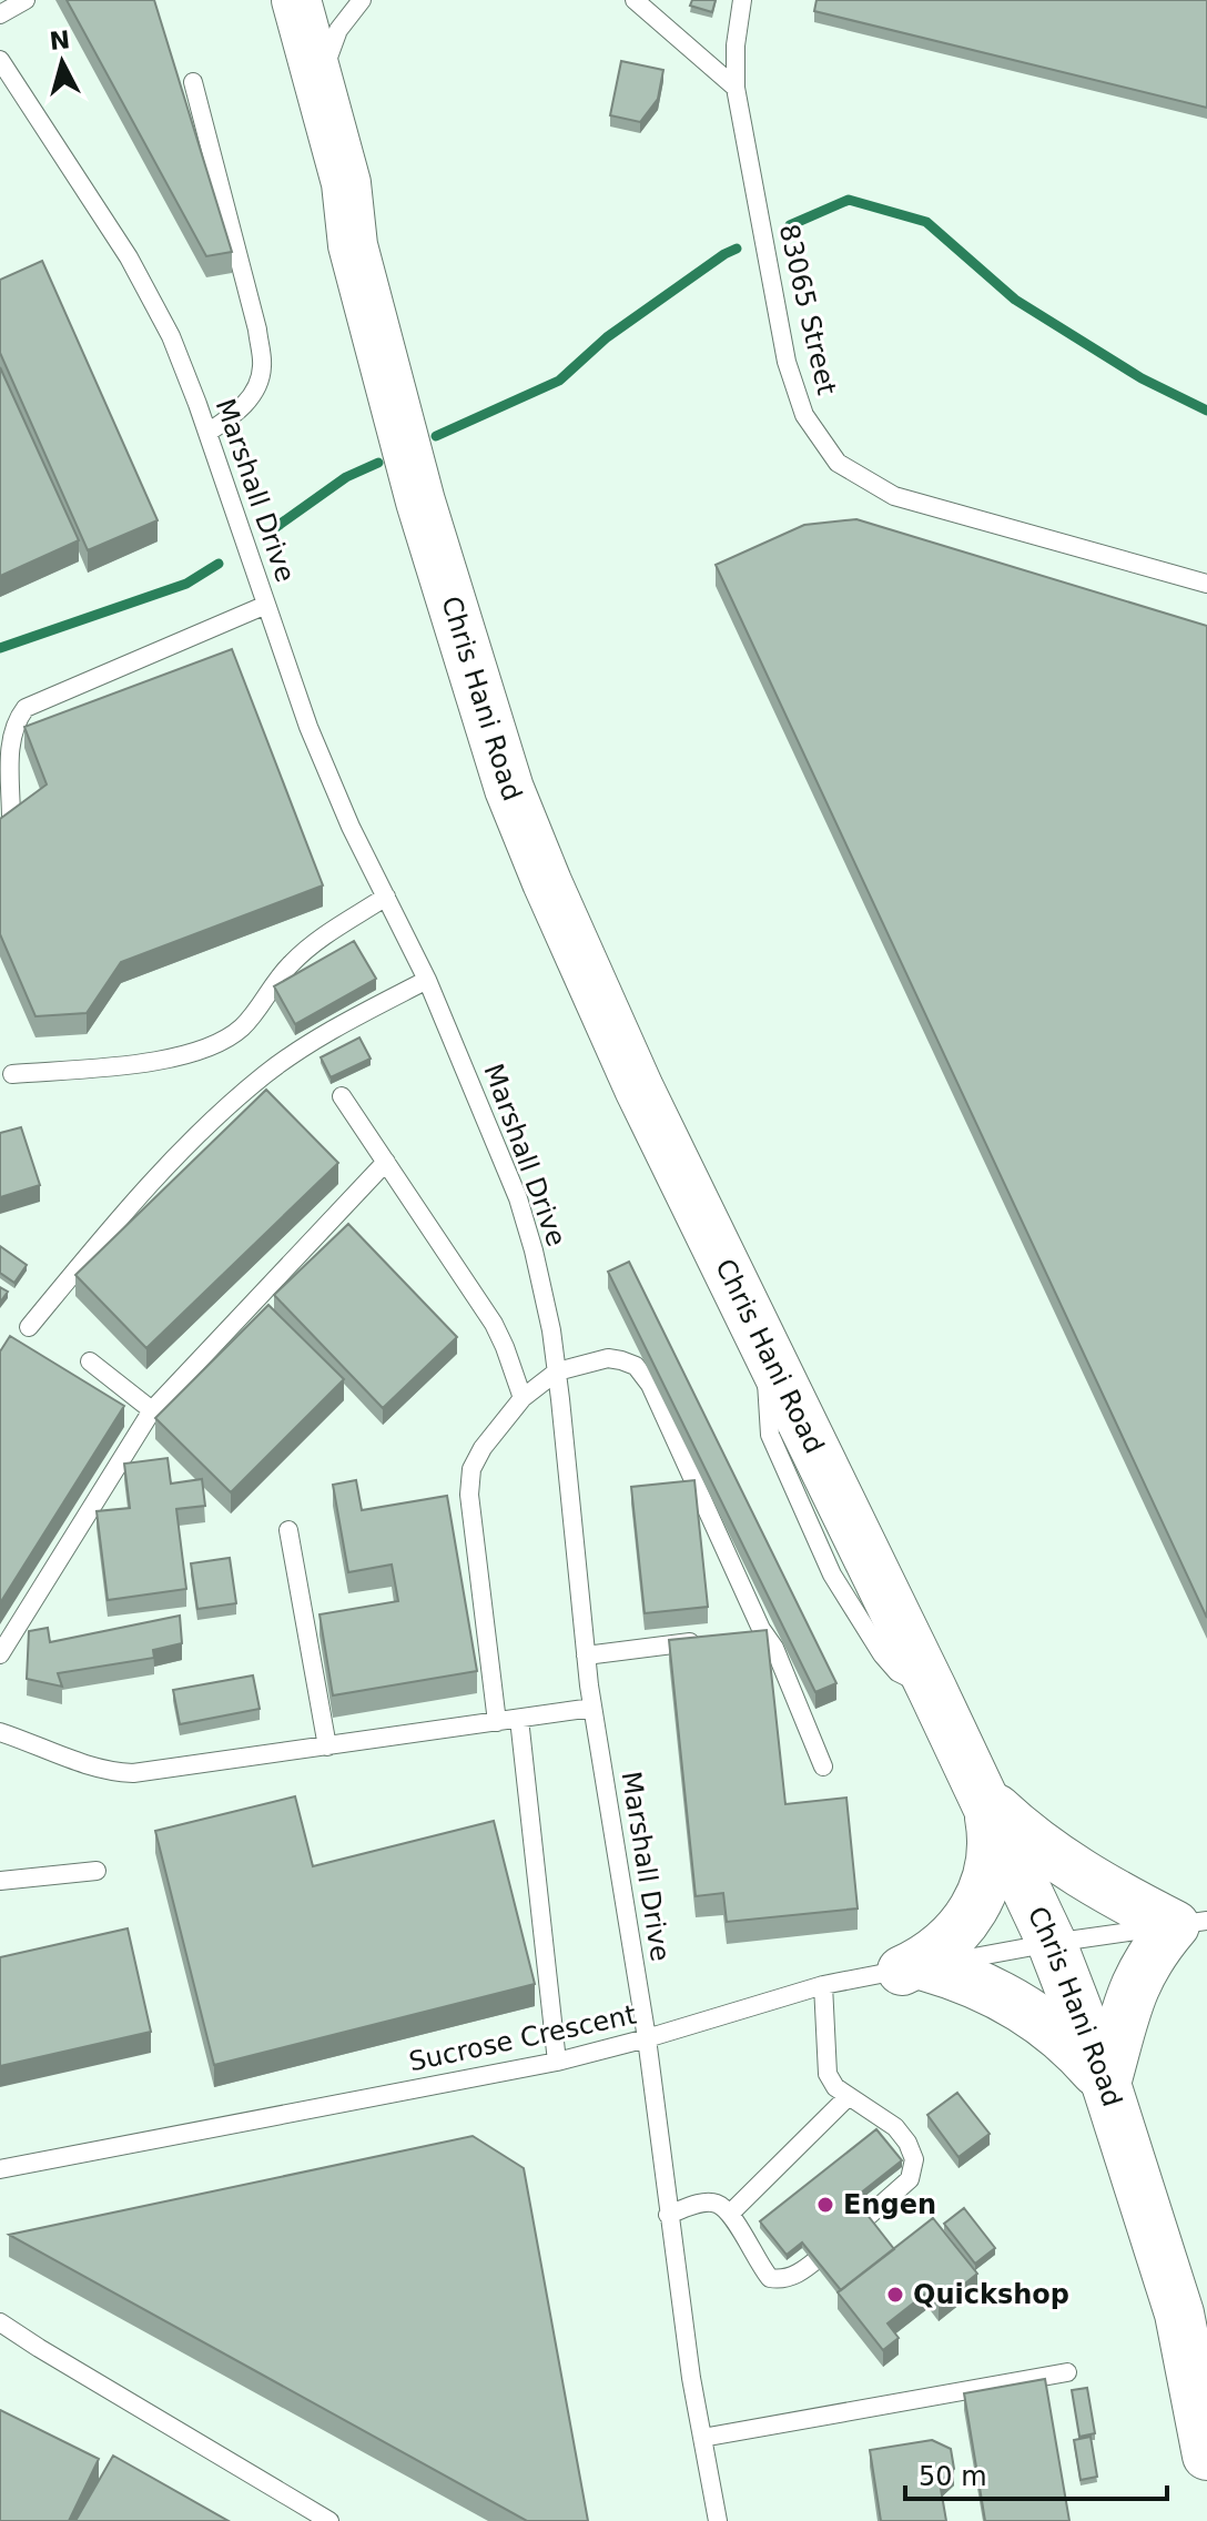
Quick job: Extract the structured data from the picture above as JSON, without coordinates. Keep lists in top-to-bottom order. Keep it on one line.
{"streets":{"main road":["Chris Hani Road"],"lane":["83065 Street","Marshall Drive","Sucrose Crescent"]},"crossings":[["Marshall Drive","Sucrose Crescent"],["Chris Hani Road","Sucrose Crescent"]],"places":["Engen","Quickshop"],"scale_bar":"50 m","north":"top"}
